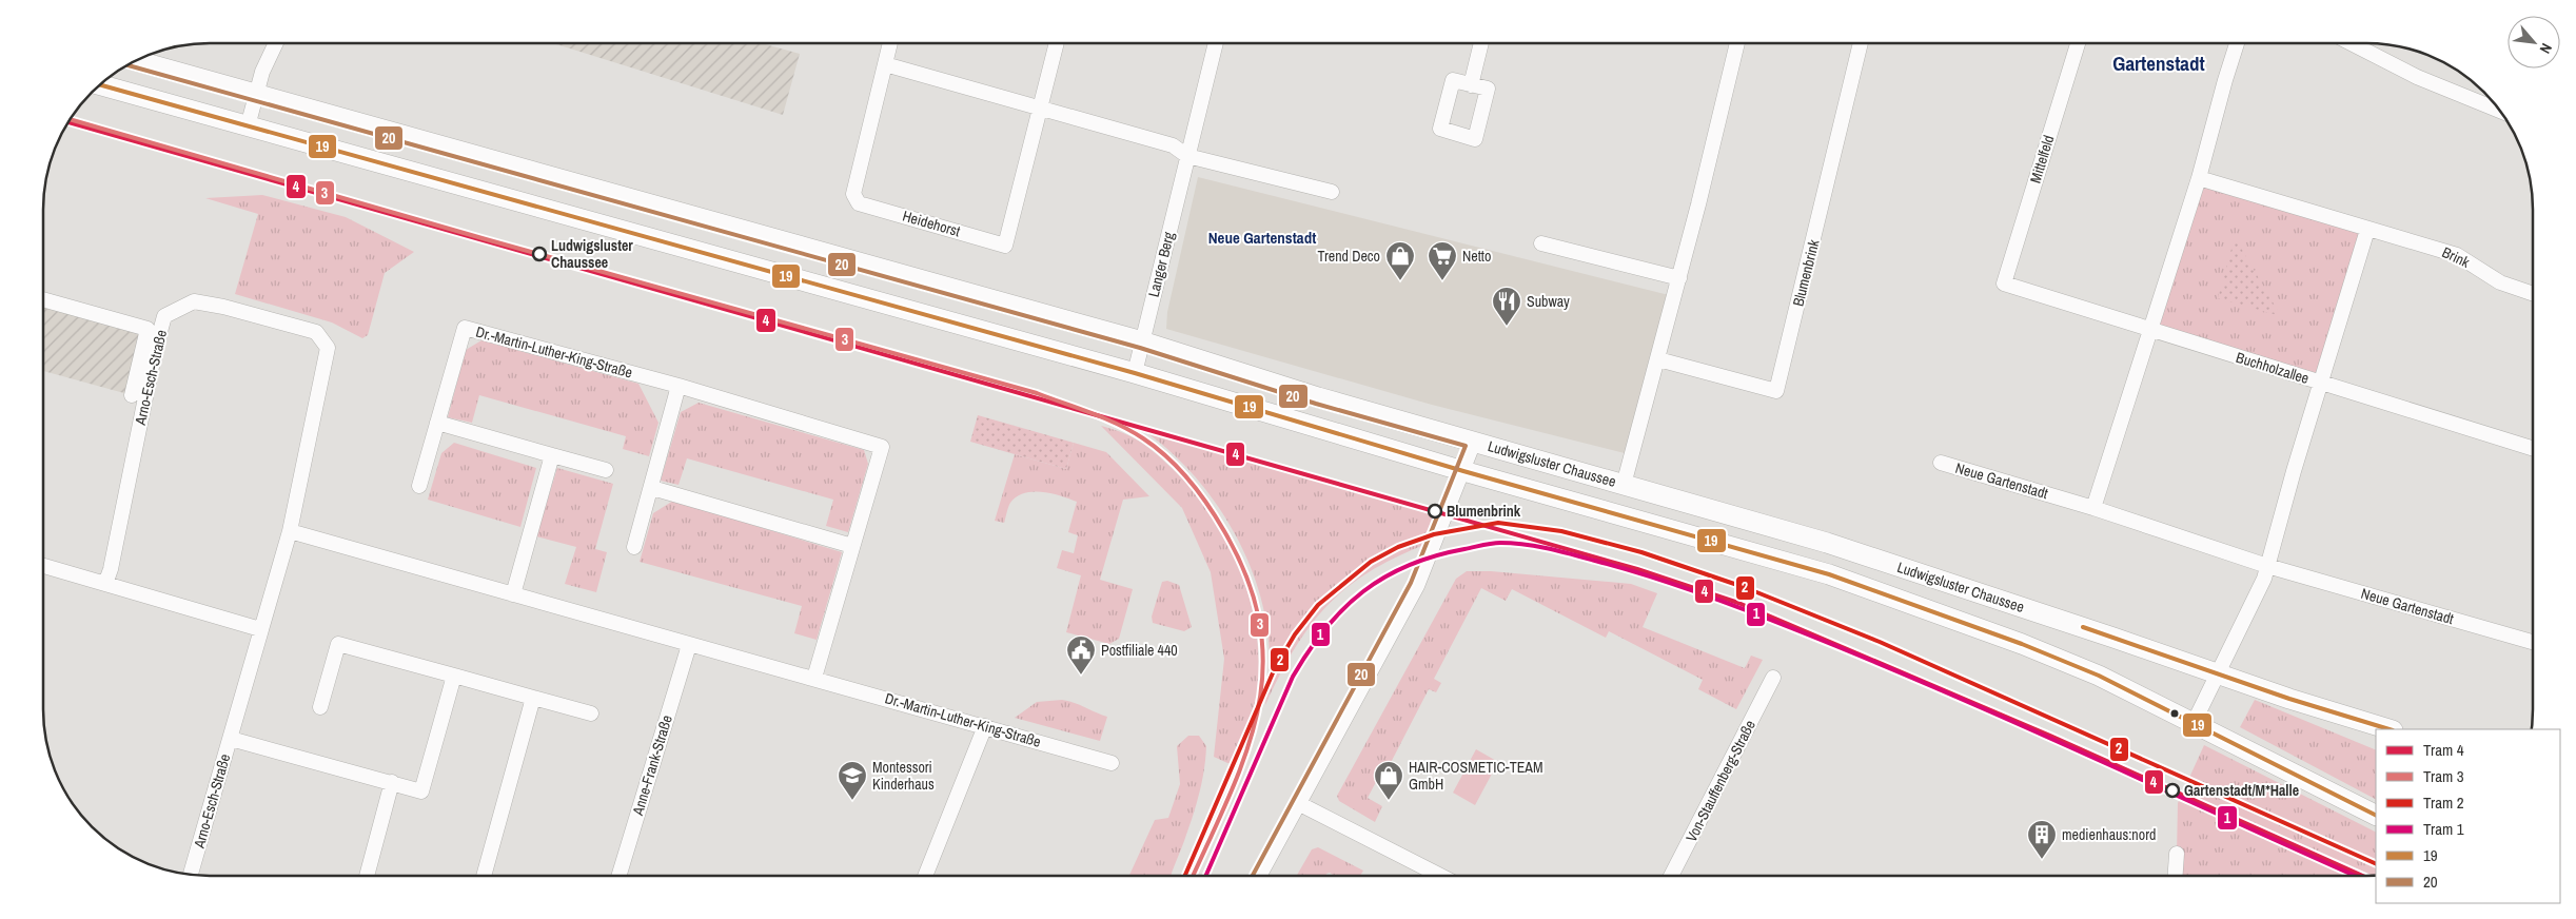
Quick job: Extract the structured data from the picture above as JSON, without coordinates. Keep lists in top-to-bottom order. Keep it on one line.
{"streets":{"street":["Mittelfeld","Heidehorst","Brink","Langer Berg","Blumenbrink","Dr.-Martin-Luther-King-Straße","Buchholzallee","Arno-Esch-Straße","Ludwigsluster Chaussee","Neue Gartenstadt","Anne-Frank-Straße","Von-Stauffenberg-Straße"]},"crossings":[["Mittelfeld","Buchholzallee"],["Langer Berg","Ludwigsluster Chaussee"],["Dr.-Martin-Luther-King-Straße","Arno-Esch-Straße"],["Dr.-Martin-Luther-King-Straße","Anne-Frank-Straße"]],"districts":["Gartenstadt","Neue Gartenstadt"],"places":{"other":["Ludwigsluster Chaussee","Blumenbrink","Gartenstadt/M*Halle"],"shop":["Trend Deco","HAIR-COSMETIC-TEAM GmbH"],"supermarket":["Netto"],"restaurant":["Subway"],"public building":["Postfiliale 440"],"school or university":["Montessori Kinderhaus"],"building":["medienhaus:nord"]},"lines":["transit line 20","transit line 19","tram line 3","tram line 4","tram line 2","tram line 1"],"legend":["Tram 4","Tram 3","Tram 2","Tram 1","19","20"],"north":"bottom right"}
